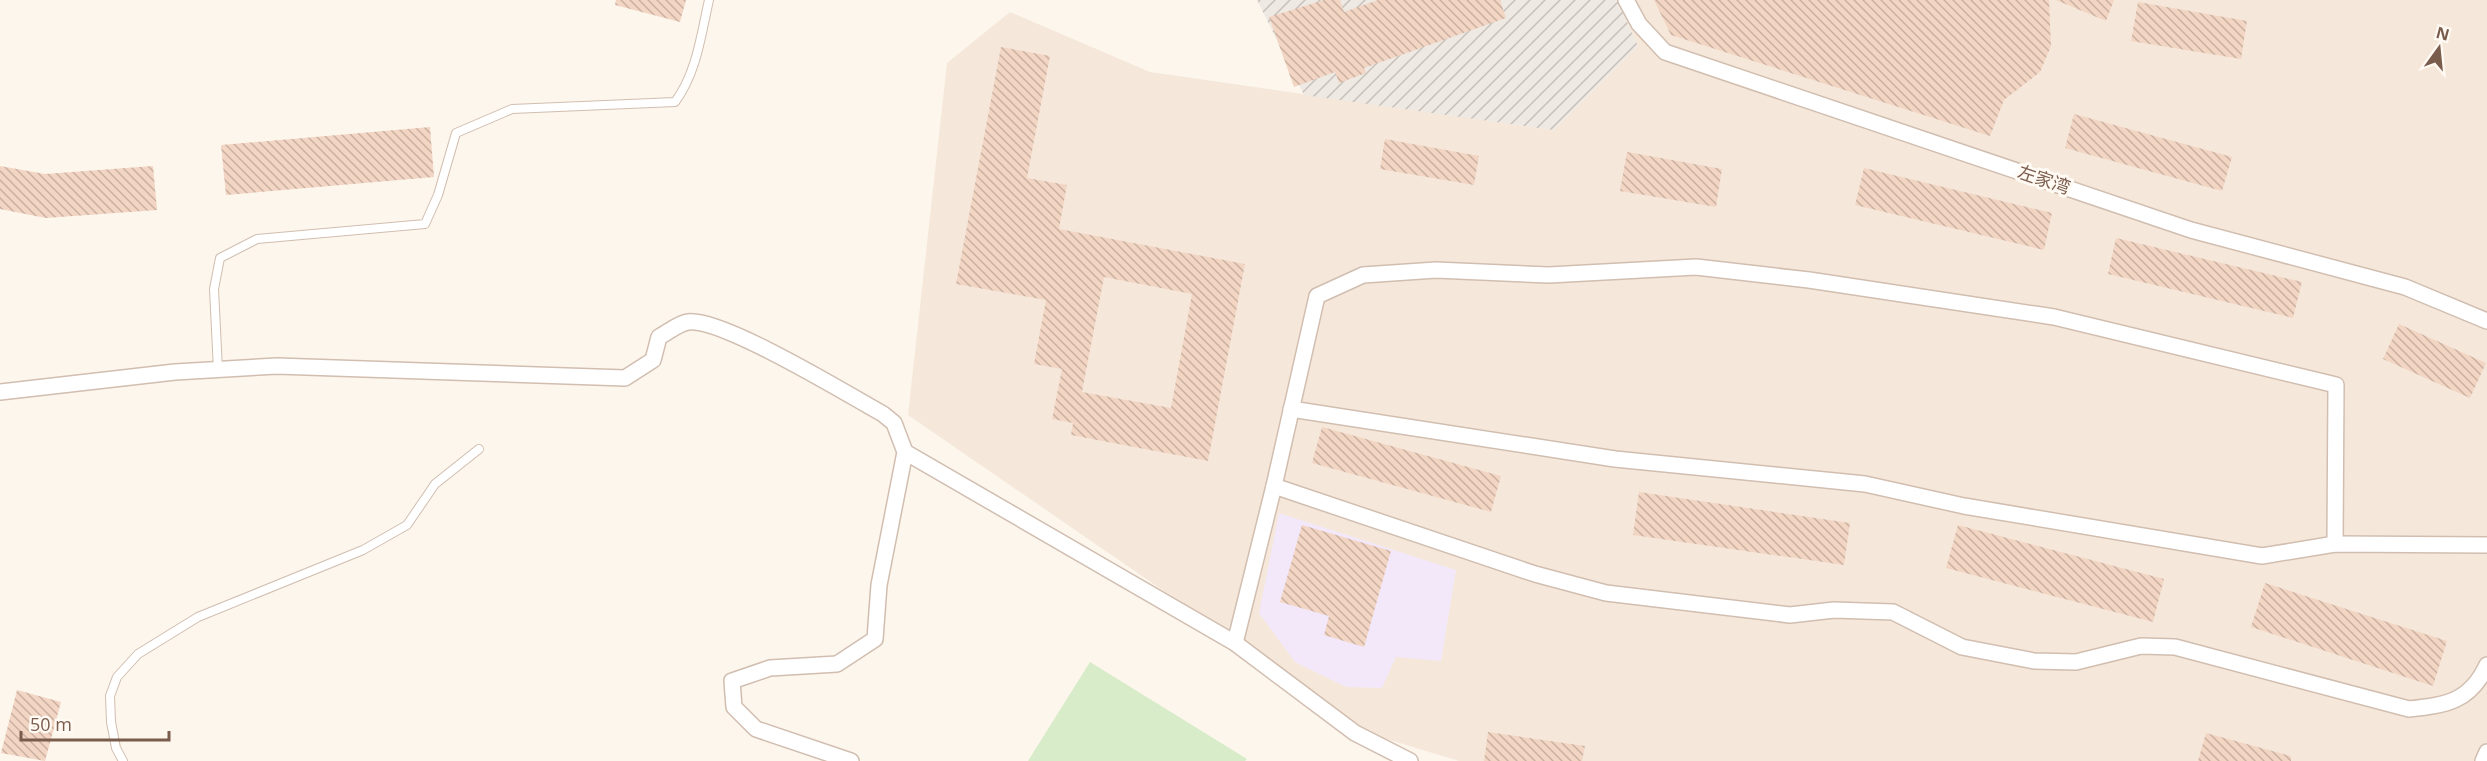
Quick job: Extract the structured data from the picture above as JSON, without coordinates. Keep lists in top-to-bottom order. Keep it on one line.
{"streets":{"street":["左家湾"]},"scale_bar":"50 m","north":"top"}
